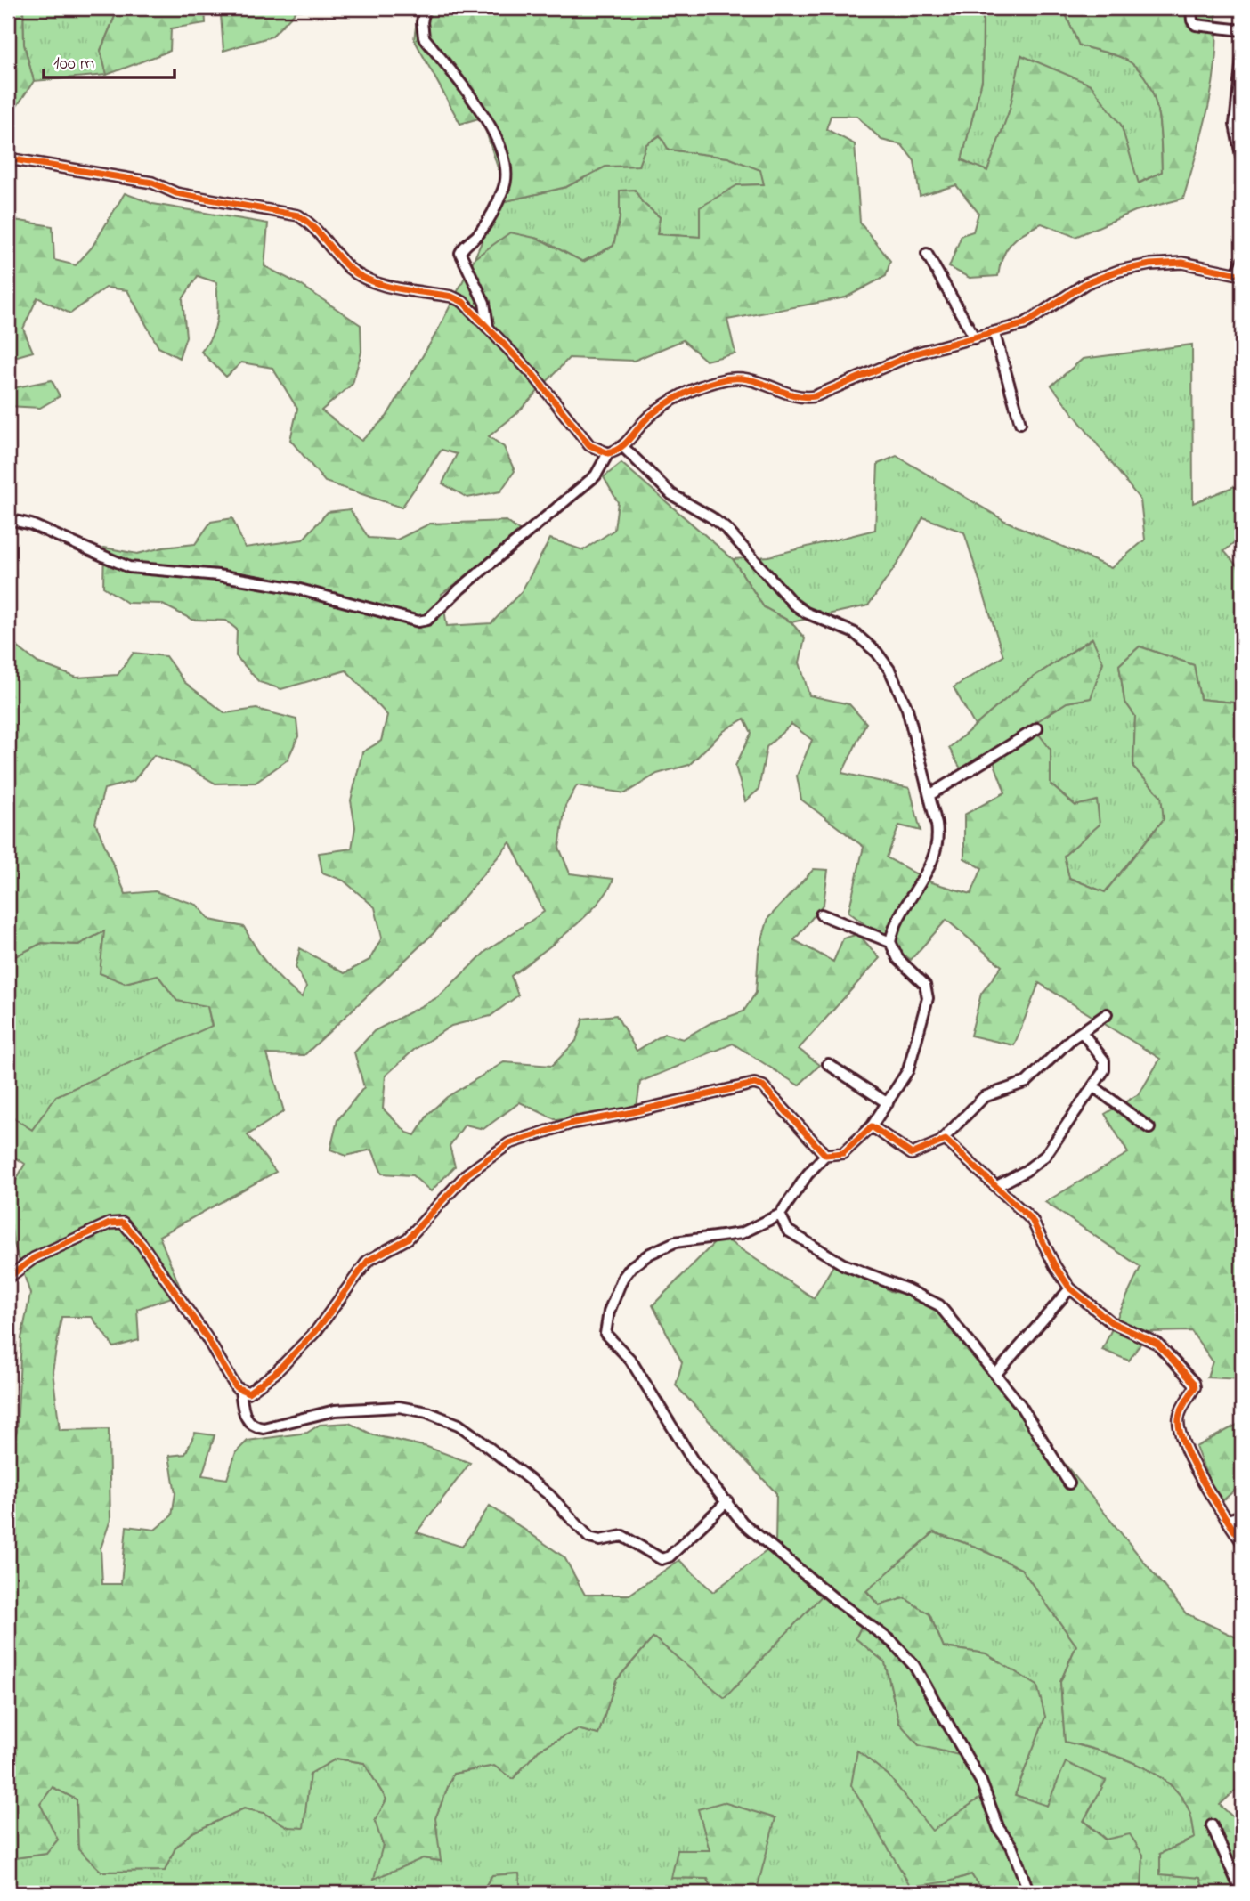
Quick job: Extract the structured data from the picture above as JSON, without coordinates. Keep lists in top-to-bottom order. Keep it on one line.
{"scale_bar":"100 m"}
